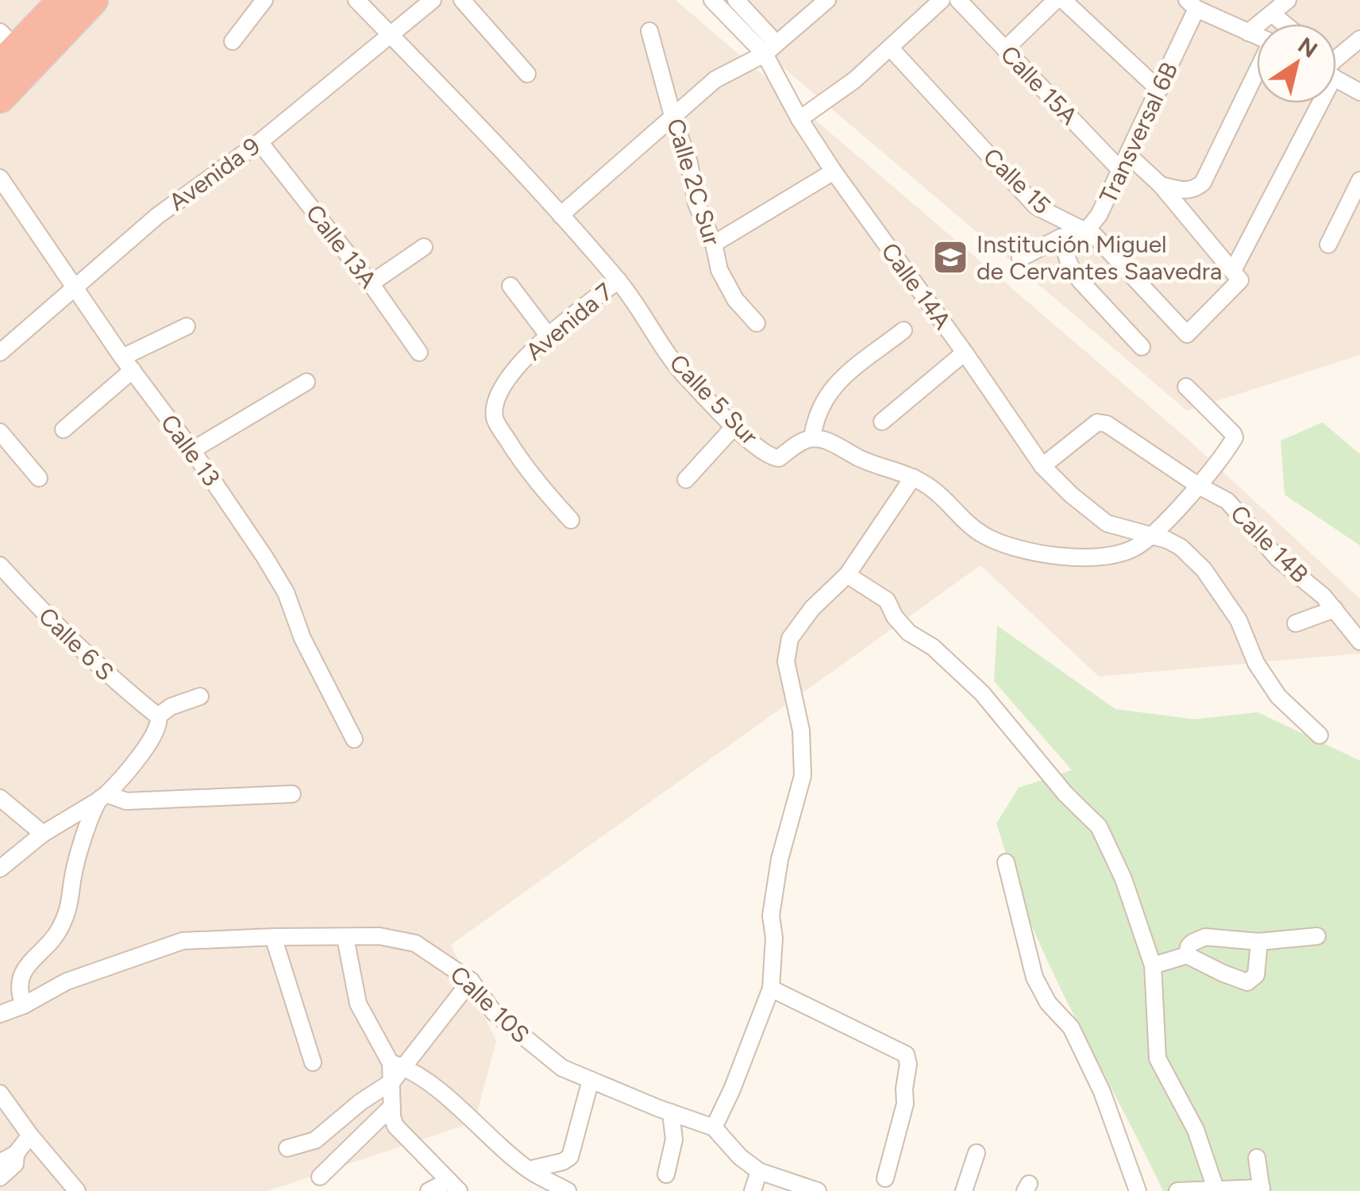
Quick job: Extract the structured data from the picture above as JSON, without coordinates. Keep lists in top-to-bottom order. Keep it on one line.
{"streets":{"street":["Calle 15A","Transversal 6B","Avenida 9","Calle 15","Calle 2C Sur","Calle 13A","Calle 14A","Avenida 7","Calle 5 Sur","Calle 13","Calle 14B","Calle 6 S","Calle 10S"]},"crossings":[["Calle 15A","Transversal 6B"],["Calle 15A","Calle 15"],["Transversal 6B","Calle 15"],["Avenida 9","Calle 13A"],["Avenida 9","Calle 5 Sur"],["Avenida 9","Calle 13"],["Calle 14A","Calle 14B"],["Avenida 7","Calle 5 Sur"]],"places":{"school or university":["Institución Miguel de Cervantes Saavedra"]},"north":"top right"}
